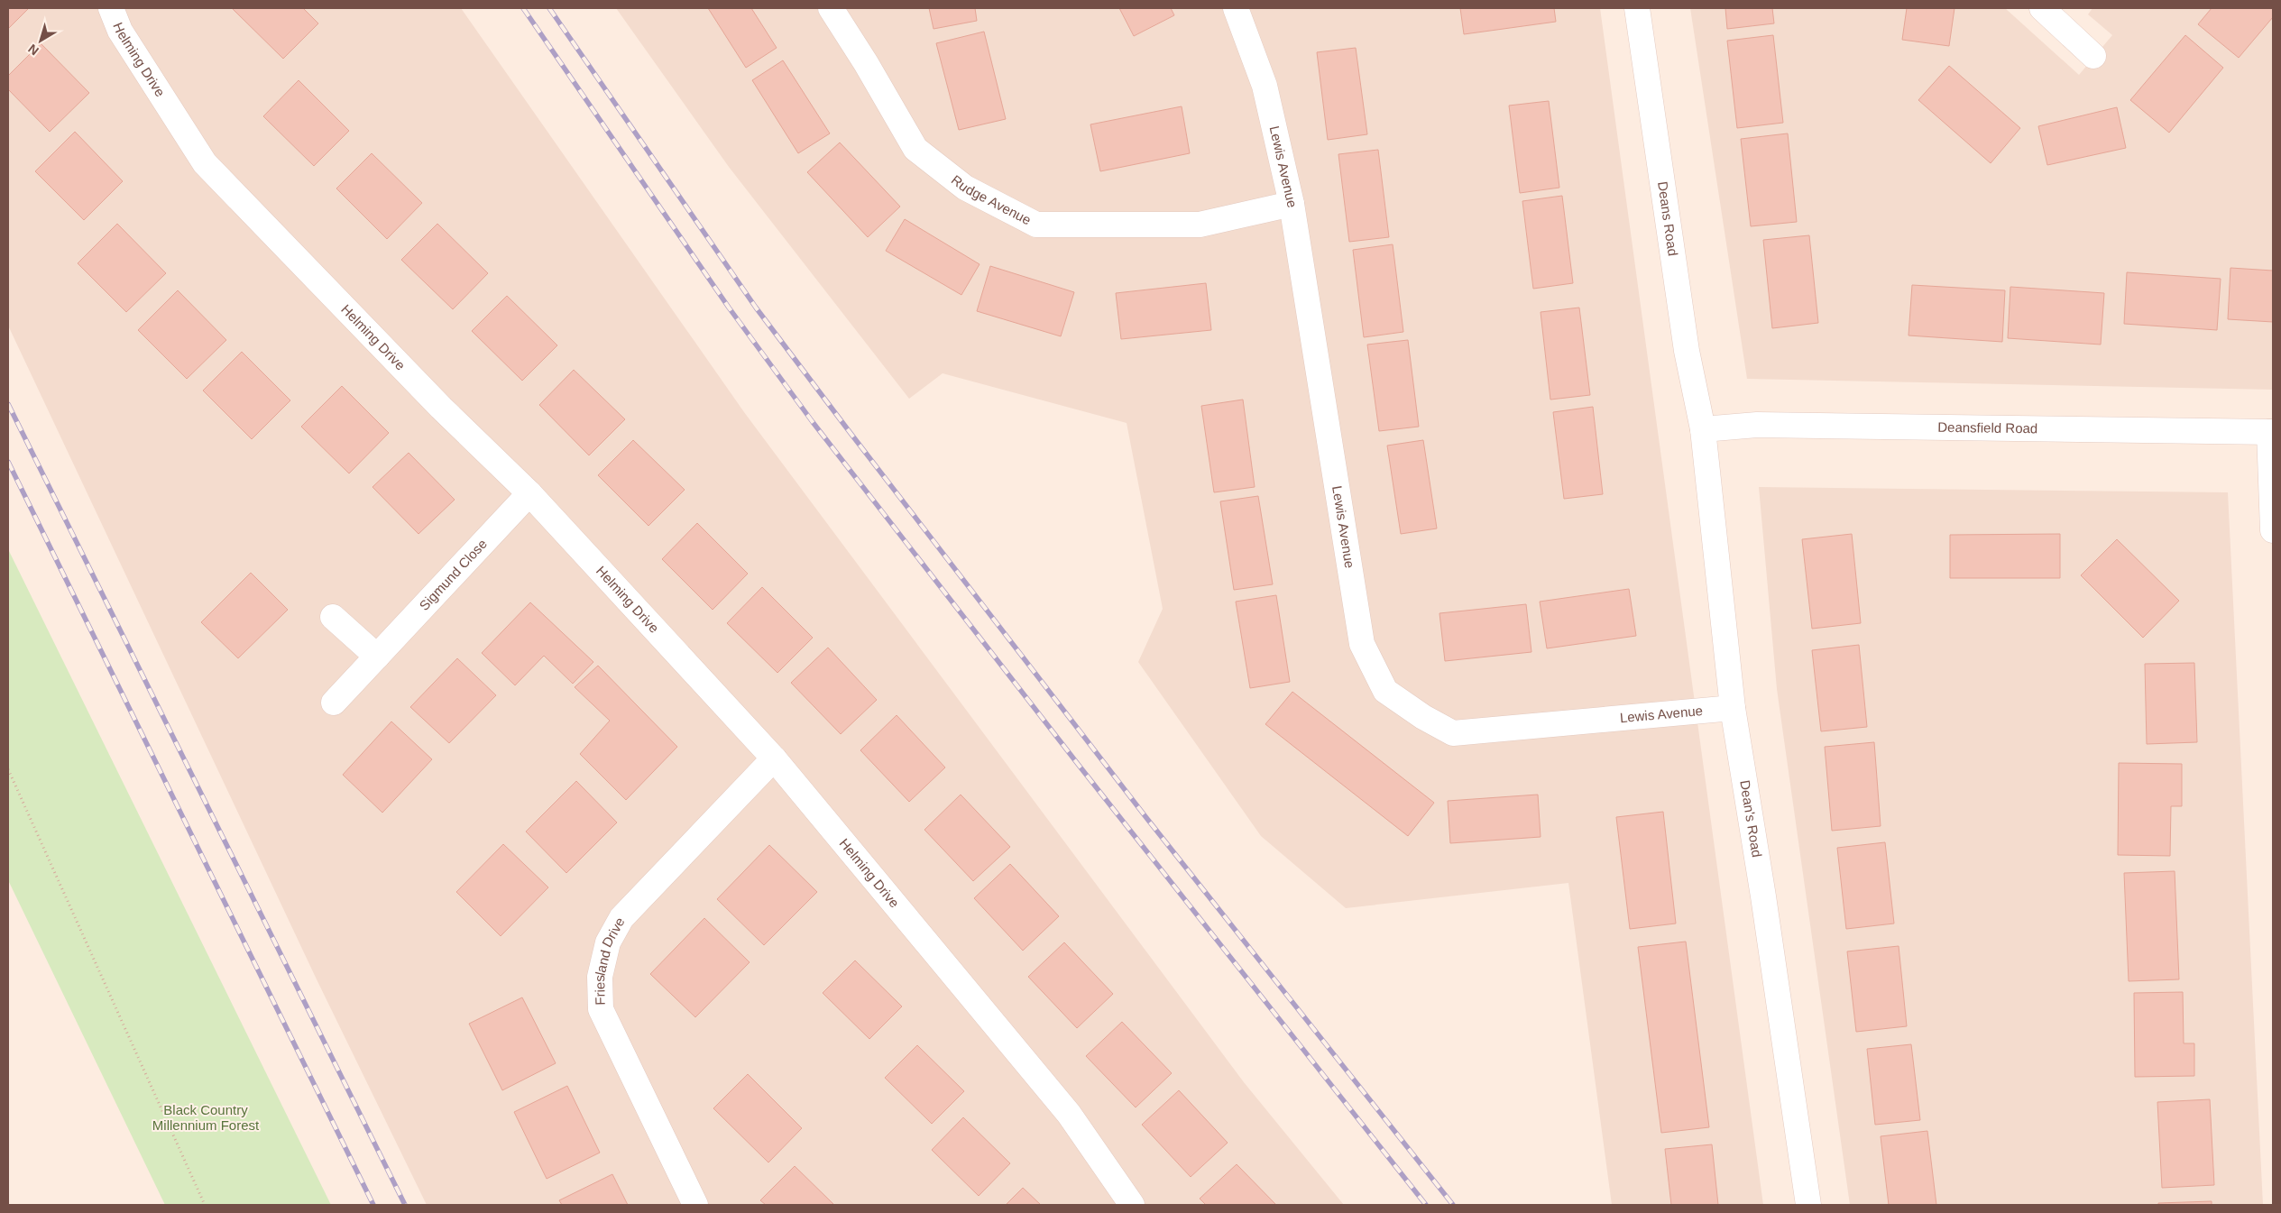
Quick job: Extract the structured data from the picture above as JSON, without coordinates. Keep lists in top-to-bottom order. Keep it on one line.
{"streets":{"street":["Helming Drive","Lewis Avenue","Rudge Avenue","Deans Road","Deansfield Road","Sigmund Close","Dean's Road","Friesland Drive"]},"crossings":[["Helming Drive","Sigmund Close"],["Helming Drive","Friesland Drive"],["Lewis Avenue","Rudge Avenue"],["Lewis Avenue","Dean's Road"],["Deans Road","Deansfield Road"],["Deans Road","Dean's Road"],["Deansfield Road","Dean's Road"]],"parks":["Black Country Millennium Forest"],"north":"bottom left"}
